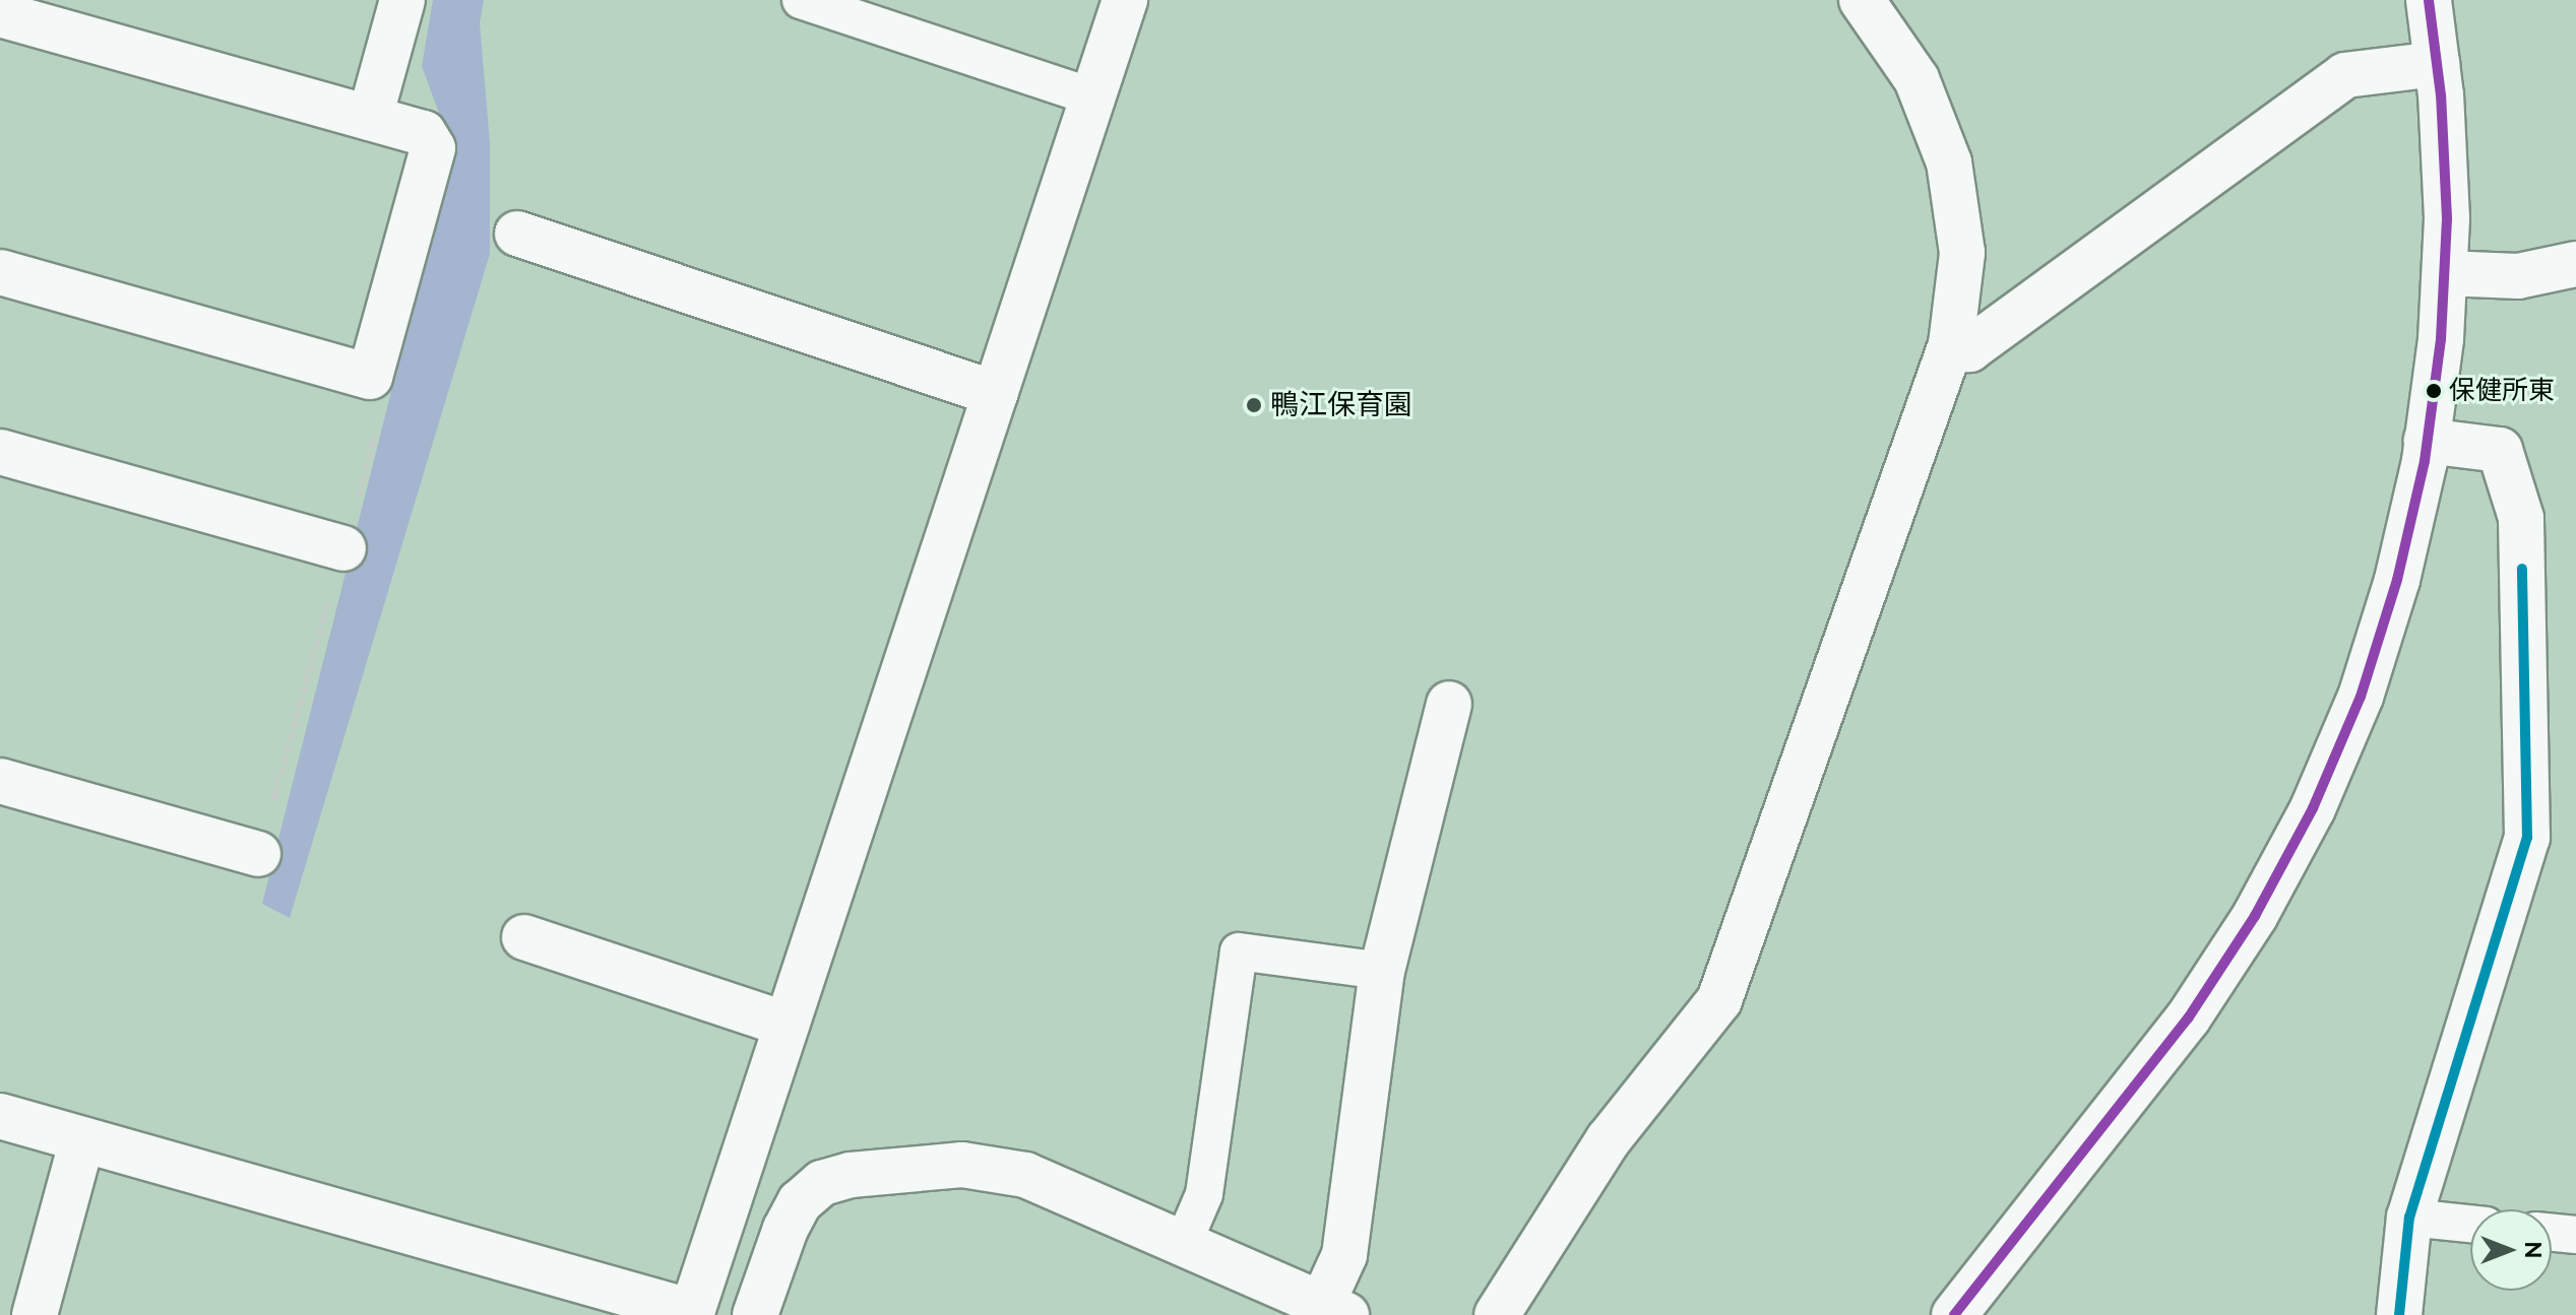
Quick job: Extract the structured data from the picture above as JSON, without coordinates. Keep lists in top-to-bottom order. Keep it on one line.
{"places":["保健所東","鴨江保育園"],"north":"right"}
